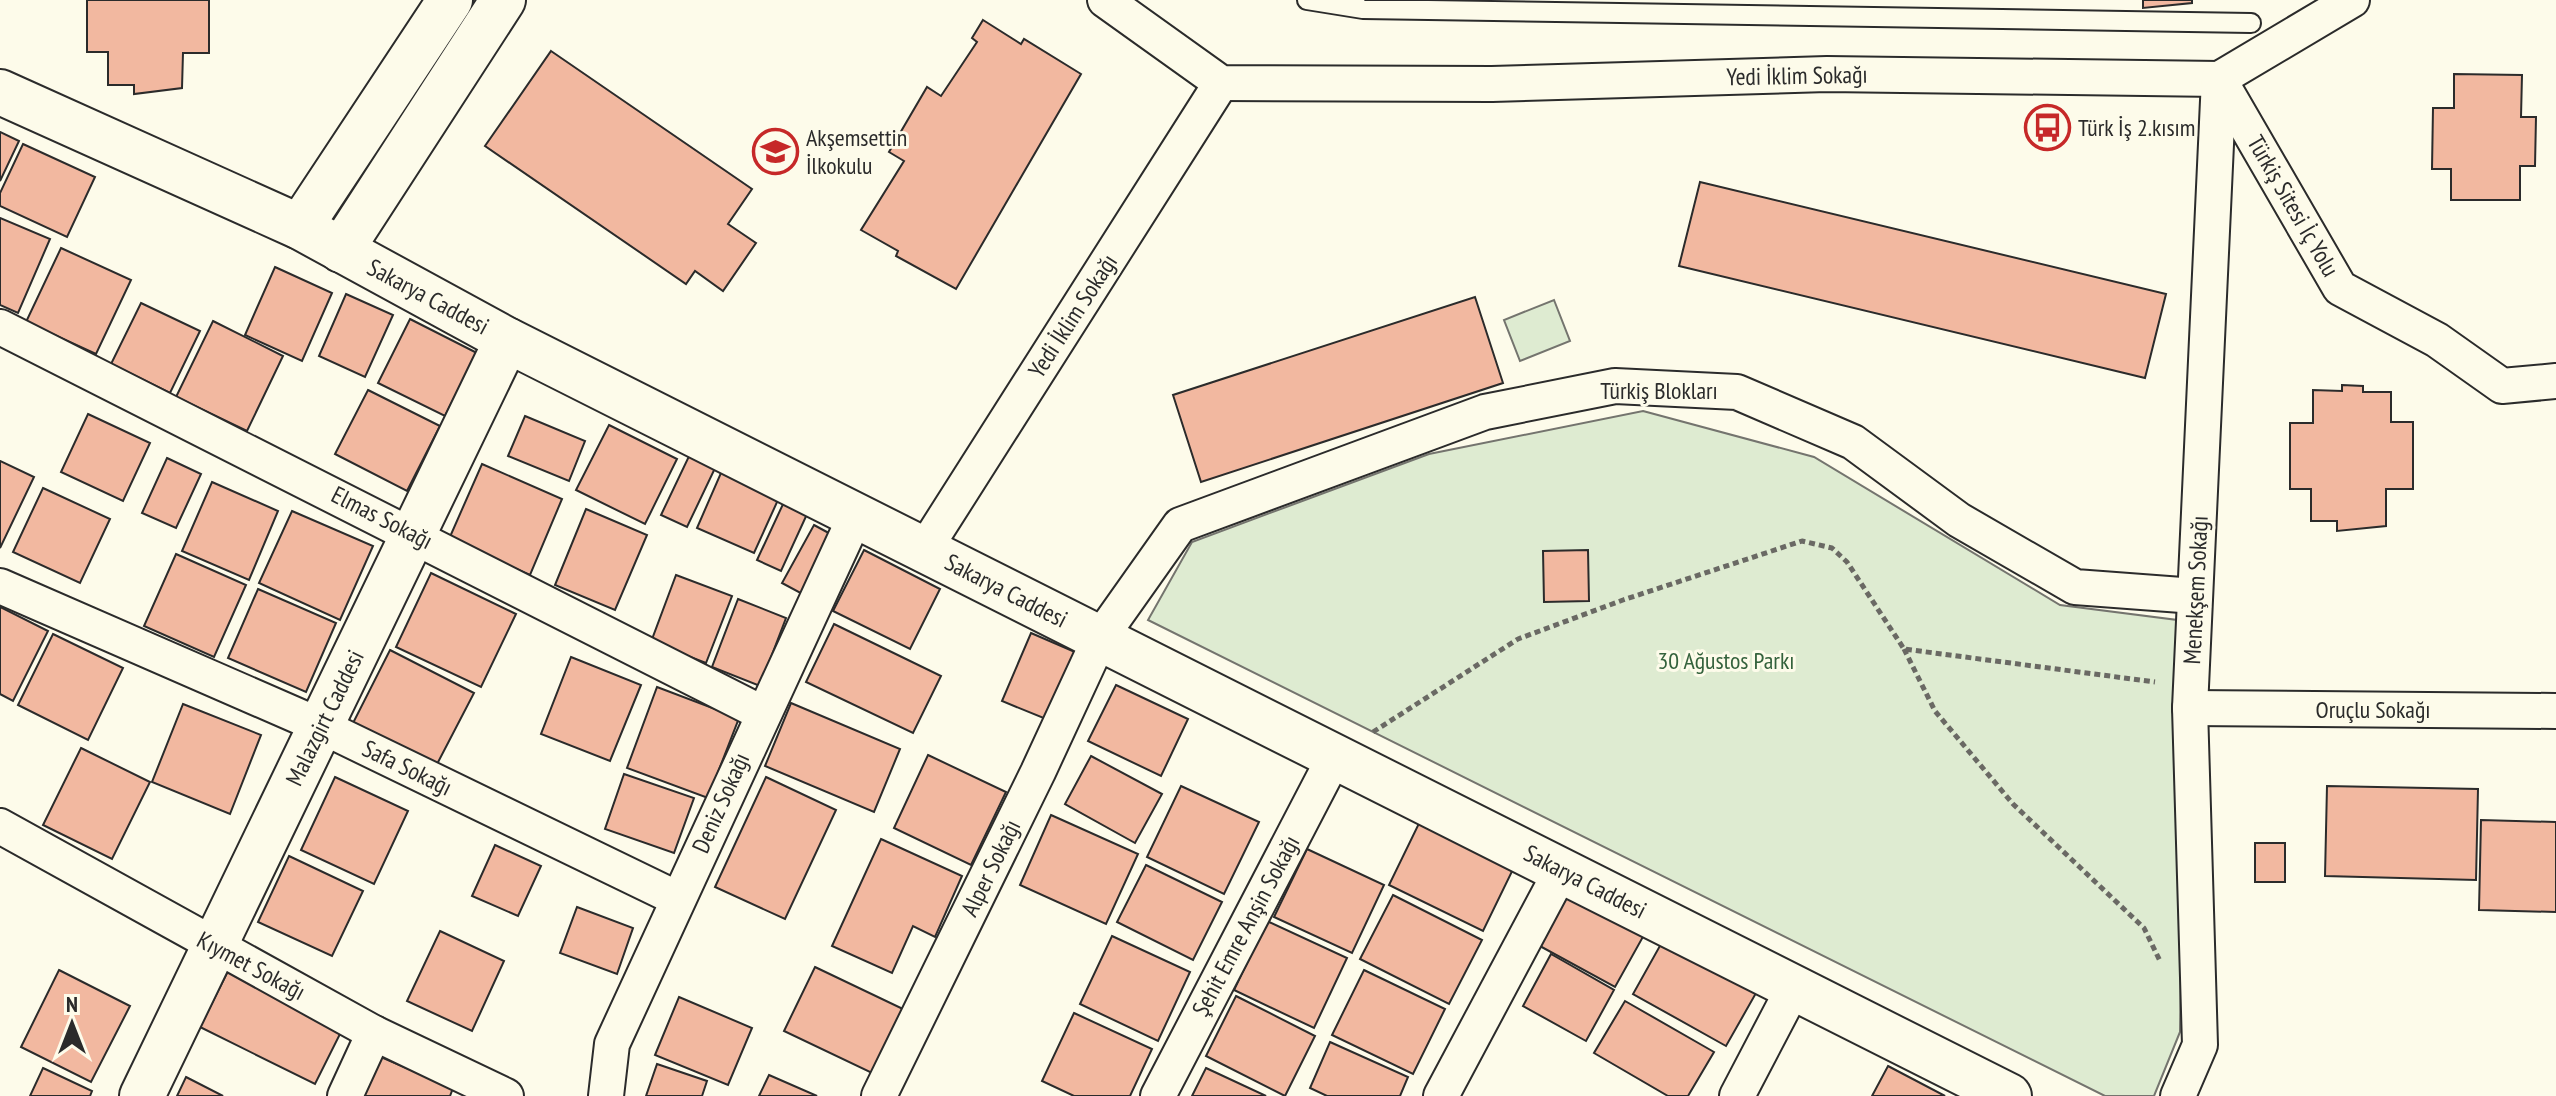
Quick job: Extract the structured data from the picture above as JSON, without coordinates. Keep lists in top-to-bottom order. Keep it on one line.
{"streets":{"street":["Yedi İklim Sokağı","Türkiş Sitesi İç Yolu","Sakarya Caddesi","Türkiş Blokları","Elmas Sokağı","Menekşem Sokağı","Oruçlu Sokağı","Malazgirt Caddesi","Safa Sokağı","Deniz Sokağı","Alper Sokağı","Şehit Emre Anşin Sokağı","Kıymet Sokağı"]},"crossings":[["Yedi İklim Sokağı","Türkiş Sitesi İç Yolu"],["Yedi İklim Sokağı","Sakarya Caddesi"],["Yedi İklim Sokağı","Menekşem Sokağı"],["Türkiş Sitesi İç Yolu","Menekşem Sokağı"],["Sakarya Caddesi","Türkiş Blokları"],["Sakarya Caddesi","Malazgirt Caddesi"],["Sakarya Caddesi","Deniz Sokağı"],["Sakarya Caddesi","Alper Sokağı"],["Sakarya Caddesi","Şehit Emre Anşin Sokağı"],["Türkiş Blokları","Menekşem Sokağı"],["Türkiş Blokları","Alper Sokağı"],["Elmas Sokağı","Malazgirt Caddesi"],["Elmas Sokağı","Deniz Sokağı"],["Menekşem Sokağı","Oruçlu Sokağı"],["Malazgirt Caddesi","Safa Sokağı"],["Malazgirt Caddesi","Kıymet Sokağı"],["Safa Sokağı","Deniz Sokağı"]],"parks":["30 Ağustos Parkı"],"places":{"bus stop":["Türk İş 2.kısım"],"school or university":["Akşemsettin İlkokulu"]},"north":"top"}
